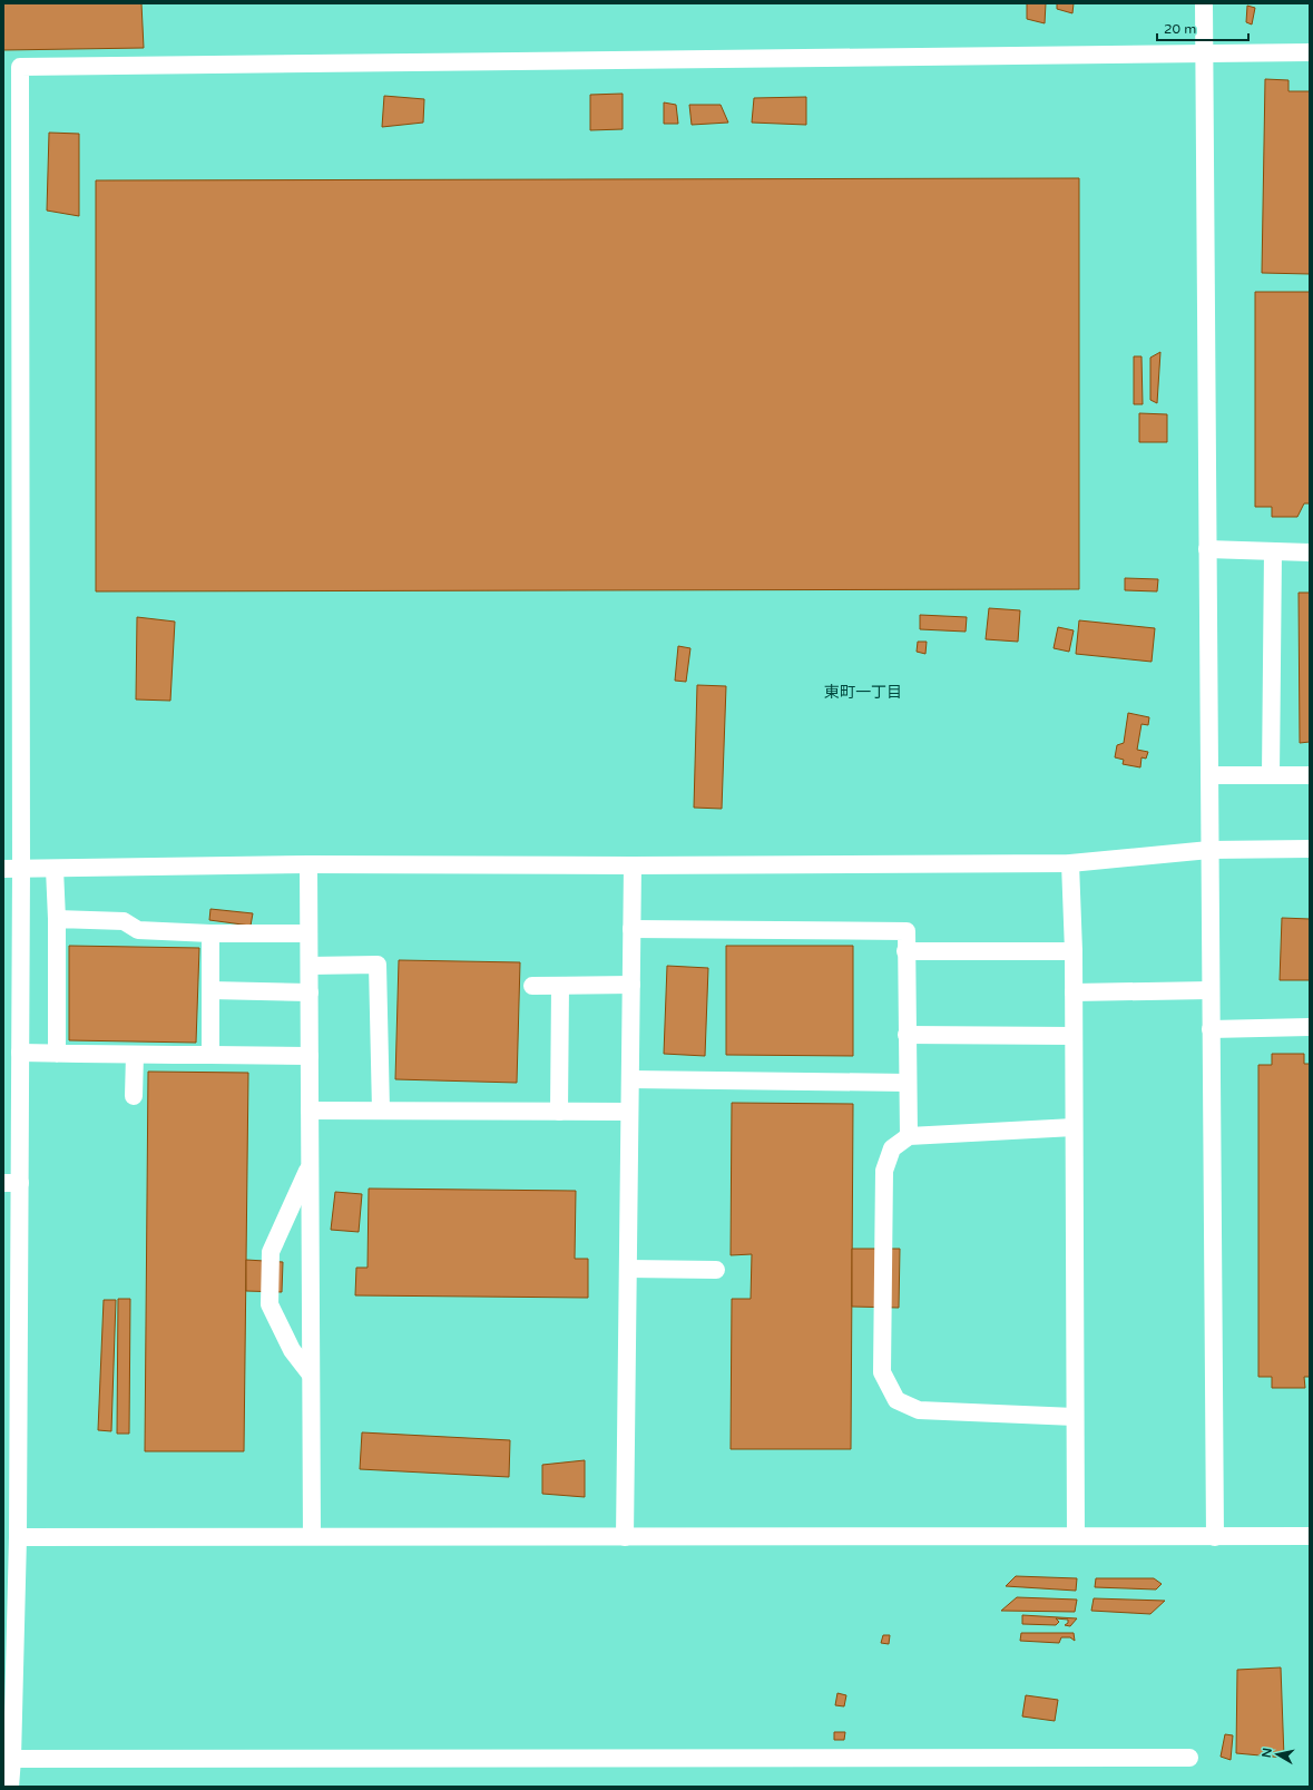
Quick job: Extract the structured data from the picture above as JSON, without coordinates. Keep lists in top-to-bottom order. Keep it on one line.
{"districts":["東町一丁目"],"scale_bar":"20 m","north":"left"}
